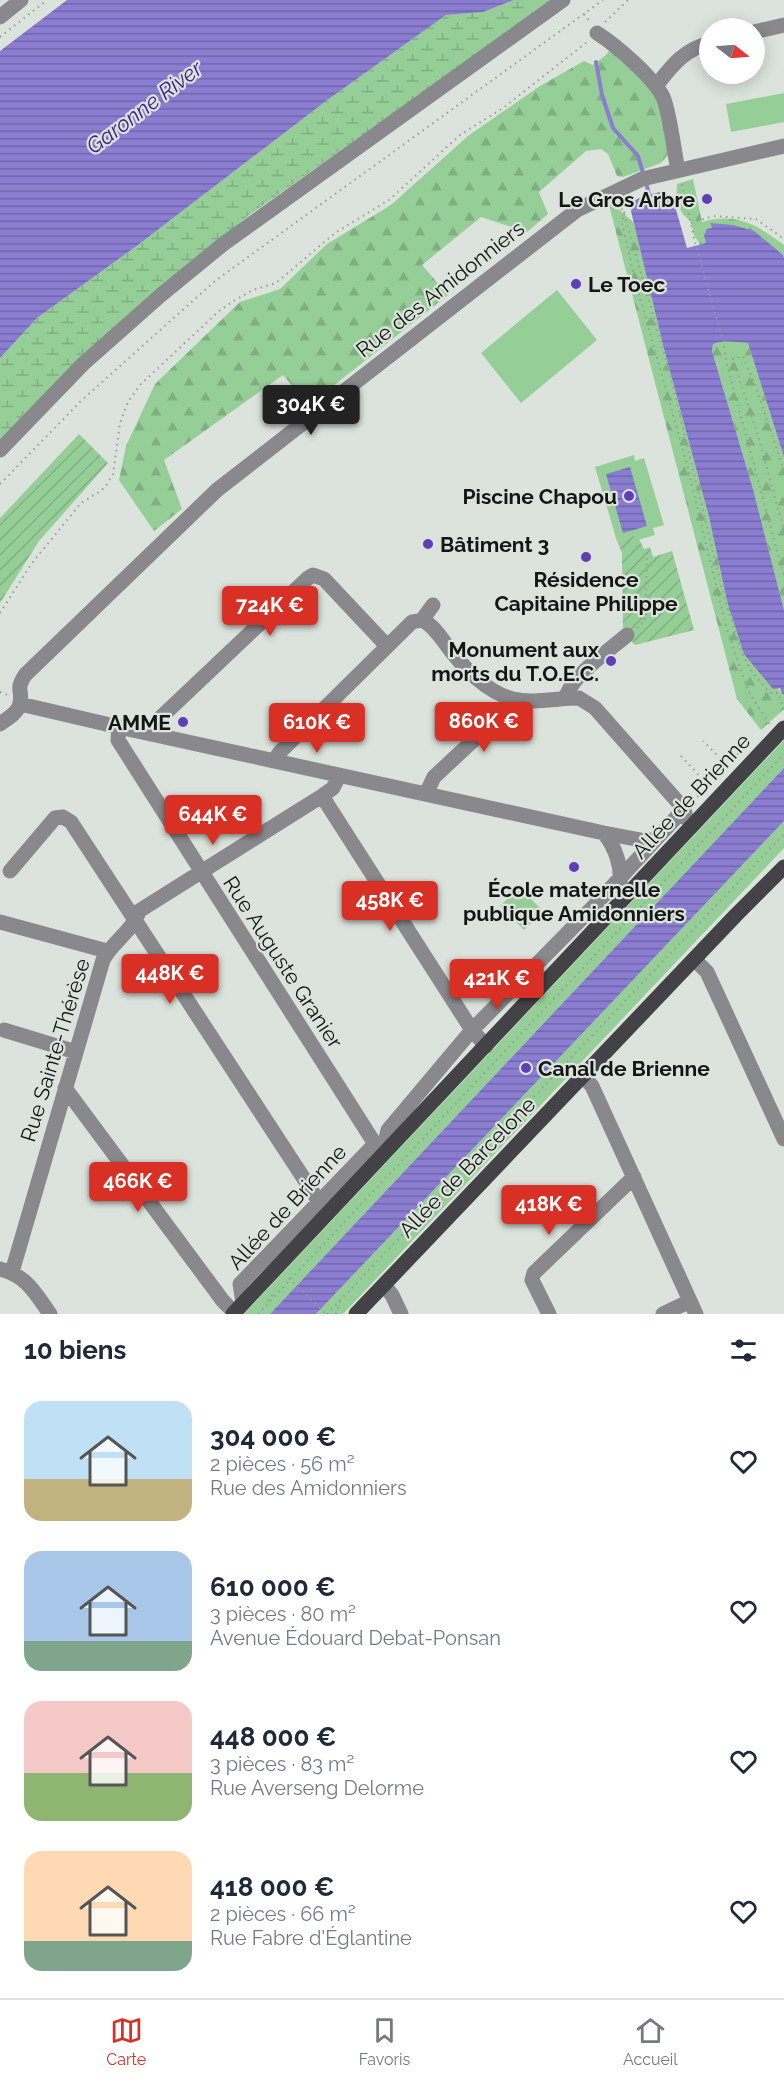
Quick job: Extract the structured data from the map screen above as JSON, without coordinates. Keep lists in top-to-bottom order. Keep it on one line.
{"streets":{"main road":["Allée de Brienne","Allée de Barcelone"],"street":["Rue des Amidonniers","Rue Auguste Granier","Rue Sainte-Thérèse"]},"crossings":[["Allée de Brienne","Rue Auguste Granier"],["Rue Auguste Granier","Rue Sainte-Thérèse"]],"water":["Garonne River"],"places":["Le Gros Arbre","Le Toec","Piscine Chapou","Bâtiment 3","Résidence Capitaine Philippe","Monument aux morts du T.O.E.C.","AMME","École maternelle publique Amidonniers","Canal de Brienne"],"north":"right","page":{"price":["304K €","724K €","860K €","610K €","644K €","458K €","448K €","421K €","466K €","418K €"],"heading":"10 biens","list":[{"name":"304 000 €","note":"2 pièces · 56 m² · Rue des Amidonniers"},{"name":"610 000 €","note":"3 pièces · 80 m² · Avenue Édouard Debat-Ponsan"},{"name":"448 000 €","note":"3 pièces · 83 m² · Rue Averseng Delorme"},{"name":"418 000 €","note":"2 pièces · 66 m² · Rue Fabre d'Églantine"}],"tabs":["Carte","Favoris","Accueil"]}}
